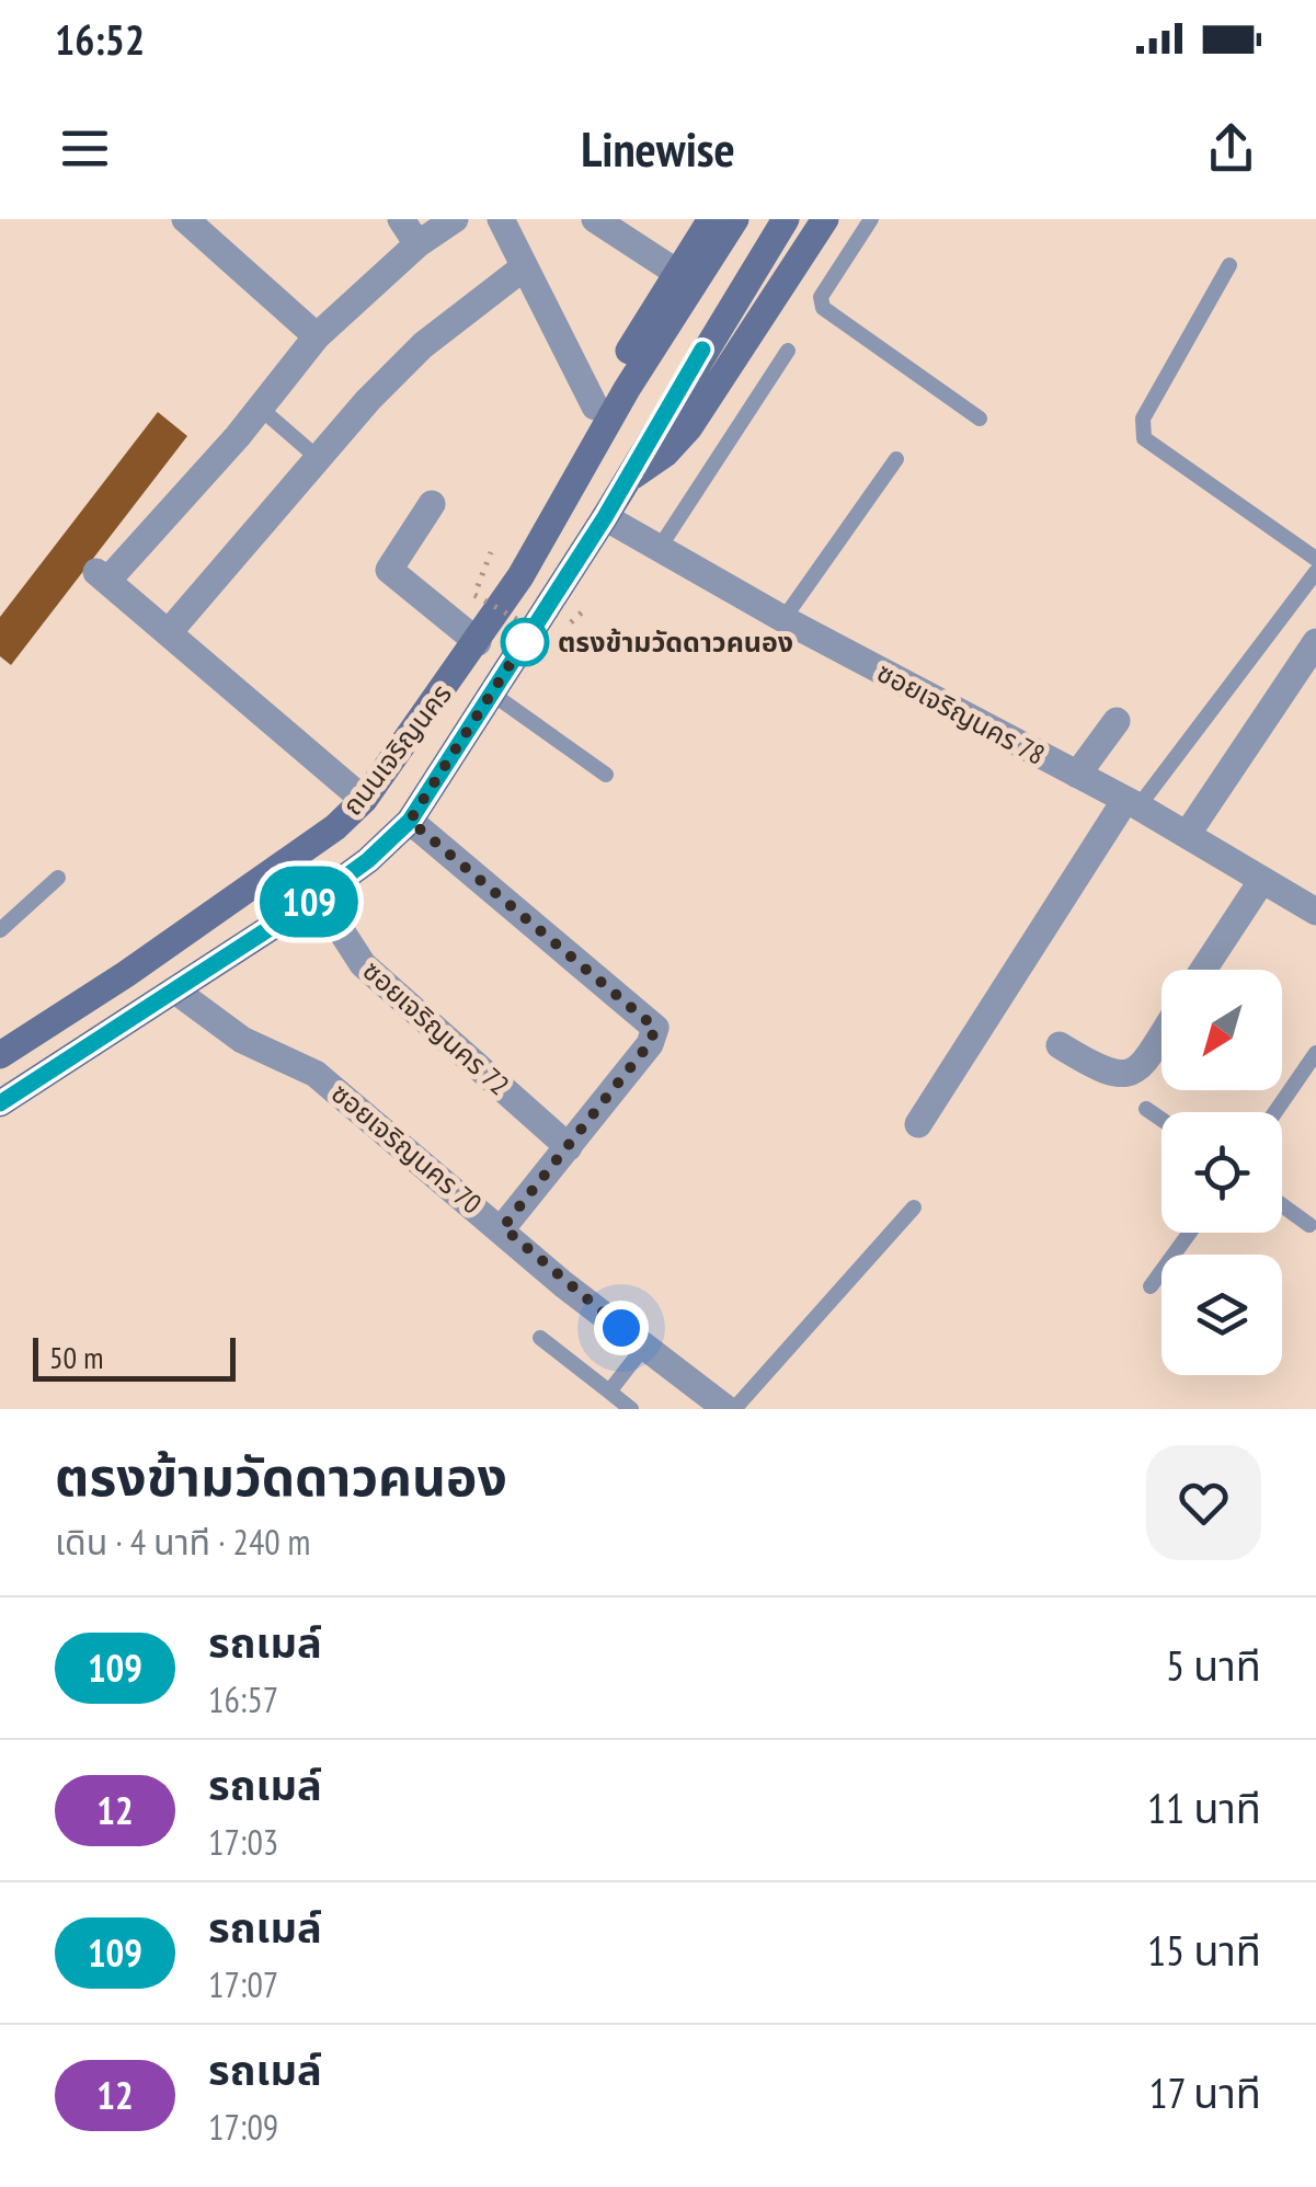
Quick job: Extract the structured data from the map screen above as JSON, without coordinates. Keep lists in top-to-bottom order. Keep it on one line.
{"streets":{"main road":["ถนนเจริญนคร"],"street":["ซอยเจริญนคร 78","ซอยเจริญนคร 72","ซอยเจริญนคร 70"]},"crossings":[["ซอยเจริญนคร 78","ถนนเจริญนคร"],["ถนนเจริญนคร","ซอยเจริญนคร 72"],["ถนนเจริญนคร","ซอยเจริญนคร 70"]],"places":["ตรงข้ามวัดดาวคนอง"],"lines":["bus line 109"],"scale_bar":"50 m","north":"bottom left","page":{"status":"16:52","header":"Linewise","on_map":"109","scale":"50 m","heading":["ตรงข้ามวัดดาวคนอง","เดิน · 4 นาที · 240 m"],"list":[{"mark":"109","name":"รถเมล์","note":"16:57","value":"5 นาที"},{"mark":"12","name":"รถเมล์","note":"17:03","value":"11 นาที"},{"mark":"109","name":"รถเมล์","note":"17:07","value":"15 นาที"},{"mark":"12","name":"รถเมล์","note":"17:09","value":"17 นาที"}]}}
